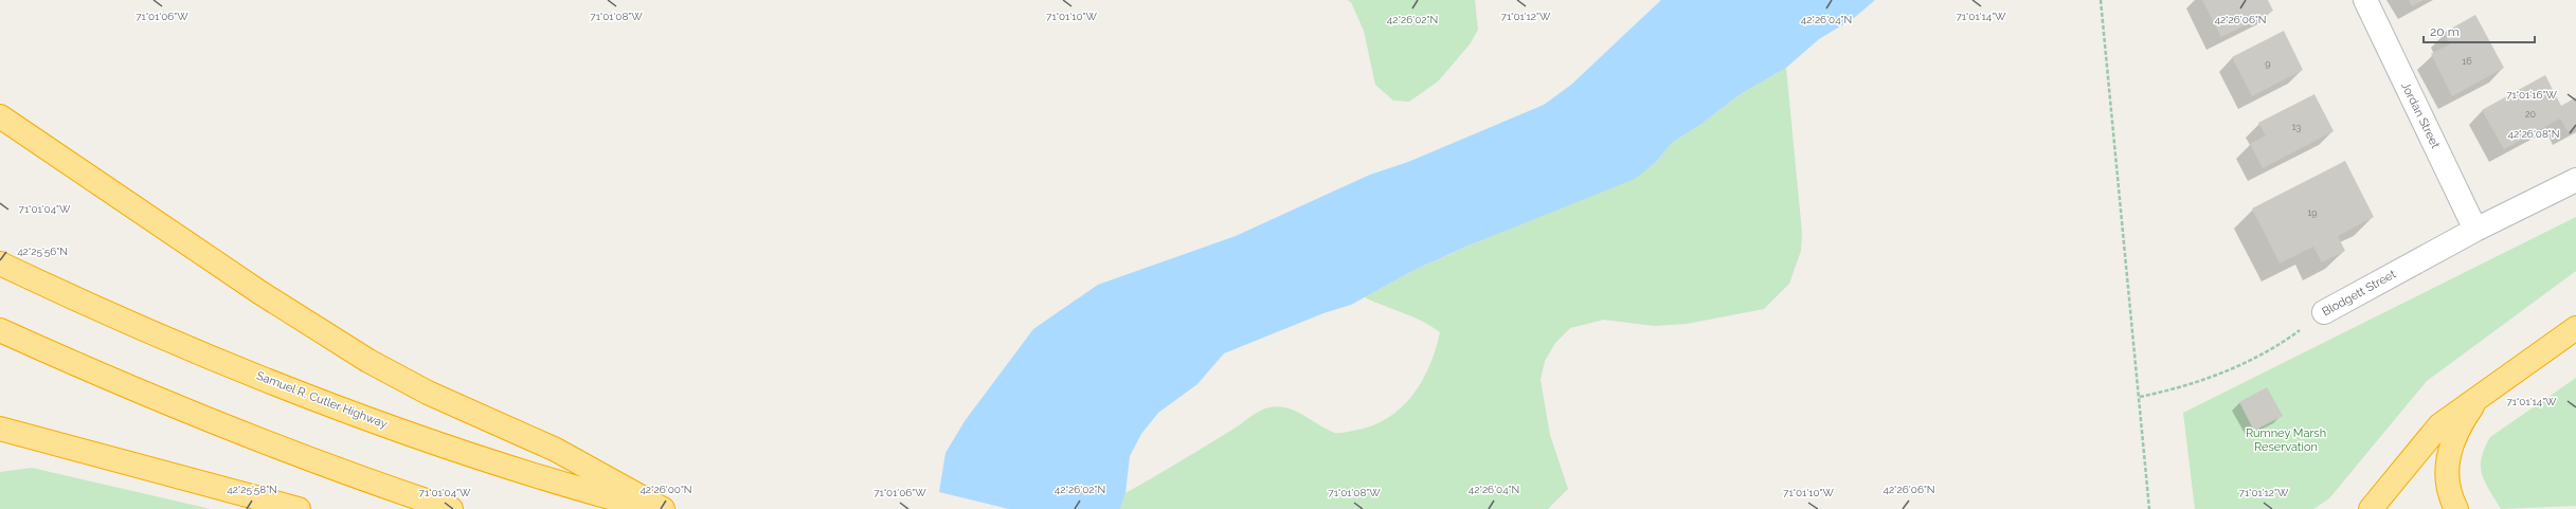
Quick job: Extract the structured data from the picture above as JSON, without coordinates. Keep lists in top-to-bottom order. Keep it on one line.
{"streets":{"highway":["Samuel R. Cutler Highway"],"street":["Jordan Street","Blodgett Street"]},"crossings":[["Jordan Street","Blodgett Street"]],"parks":["Rumney Marsh Reservation"],"house_numbers":["16","9","20","13","19"],"scale_bar":"20 m","coordinates":["71°01'06\"W","71°01'08\"W","71°01'10\"W","71°01'14\"W","71°01'12\"W","42°26'02\"N","42°26'04\"N","42°26'06\"N","71°01'16\"W","42°26'08\"N","71°01'04\"W","42°25'56\"N","42°25'58\"N","42°26'00\"N"]}
